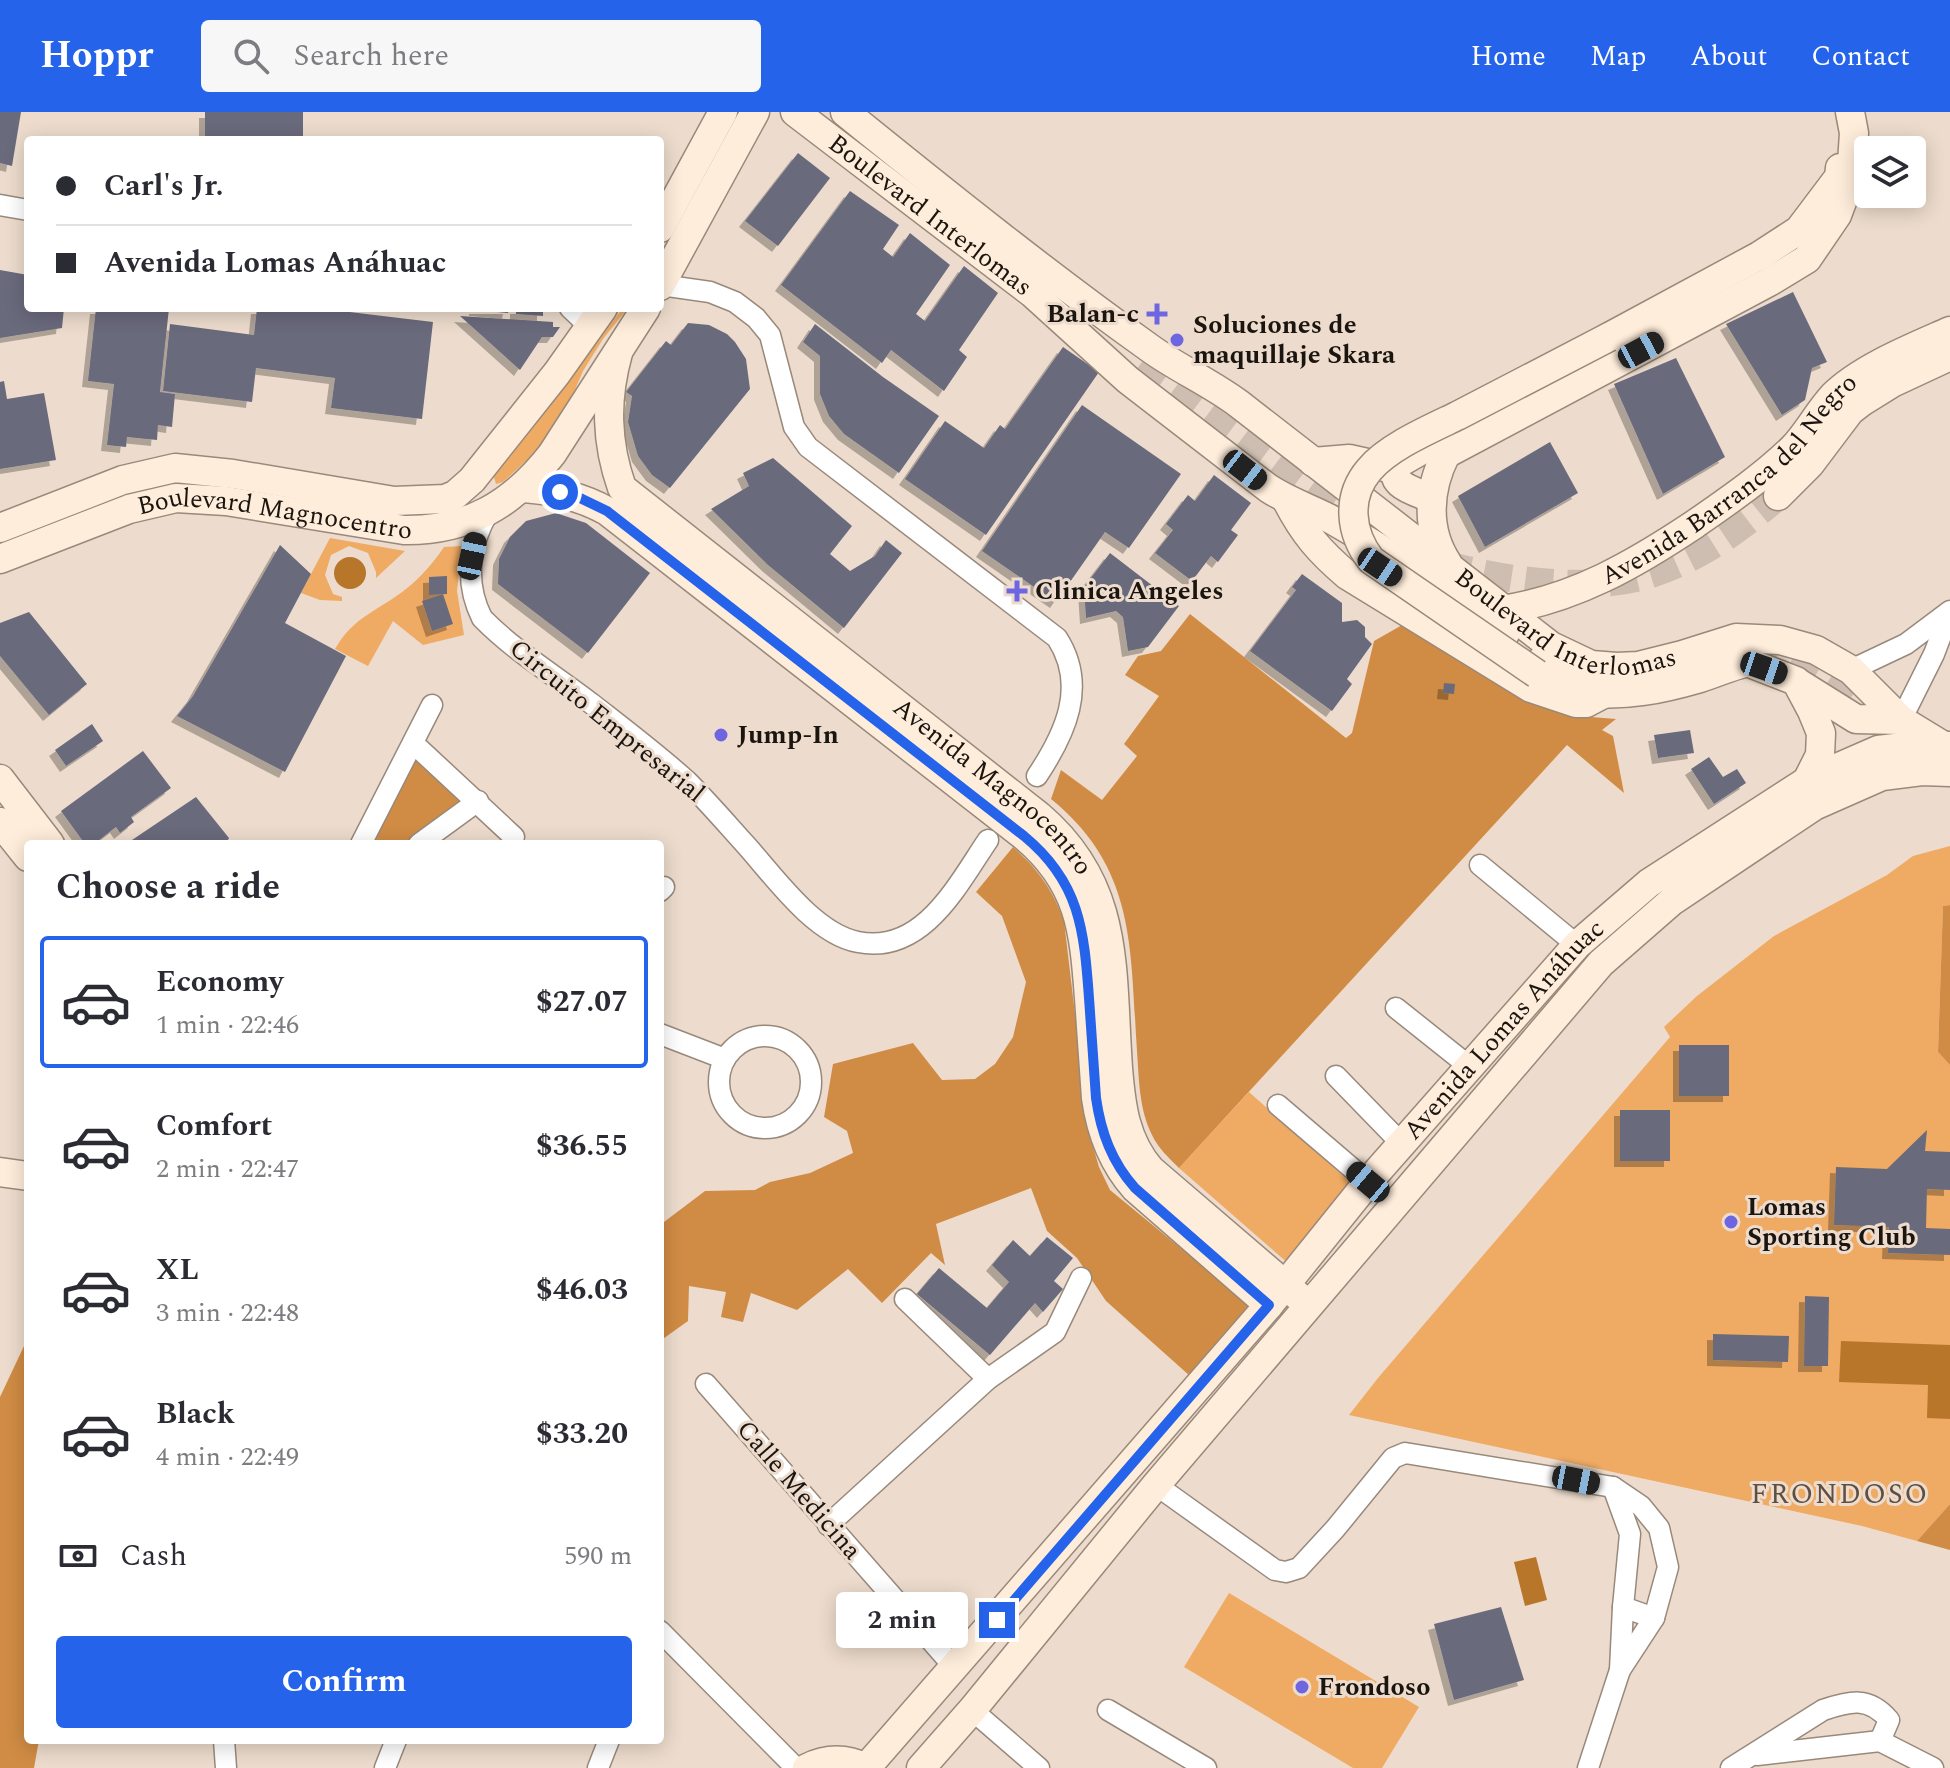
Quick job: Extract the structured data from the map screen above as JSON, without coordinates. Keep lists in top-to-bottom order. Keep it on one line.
{"streets":{"main road":["Boulevard Interlomas","Avenida Barranca del Negro","Boulevard Magnocentro","Avenida Magnocentro","Avenida Lomas Anáhuac"],"street":["Circuito Empresarial","Calle Medicina"]},"crossings":[["Boulevard Interlomas","Avenida Barranca del Negro"],["Boulevard Interlomas","Avenida Lomas Anáhuac"],["Boulevard Magnocentro","Circuito Empresarial"],["Boulevard Magnocentro","Avenida Magnocentro"],["Avenida Magnocentro","Avenida Lomas Anáhuac"],["Avenida Lomas Anáhuac","Calle Medicina"]],"districts":["FRONDOSO"],"places":{"health":["Balan-c","Clinica Angeles"],"other":["Soluciones de maquillaje Skara","Jump-In","Lomas Sporting Club","Frondoso"]},"page":{"header":"Hoppr","search":"Search here","nav":["Home","Map","About","Contact"],"banner":["Carl's Jr.","Avenida Lomas Anáhuac"],"heading":"Choose a ride","list":[{"name":"Economy","note":"1 min · 22:46","value":"$27.07"},{"name":"Comfort","note":"2 min · 22:47","value":"$36.55"},{"name":"XL","note":"3 min · 22:48","value":"$46.03"},{"name":"Black","note":"4 min · 22:49","value":"$33.20"}],"pay":["Cash","590 m"],"bubble":"2 min","buttons":"Confirm"}}
